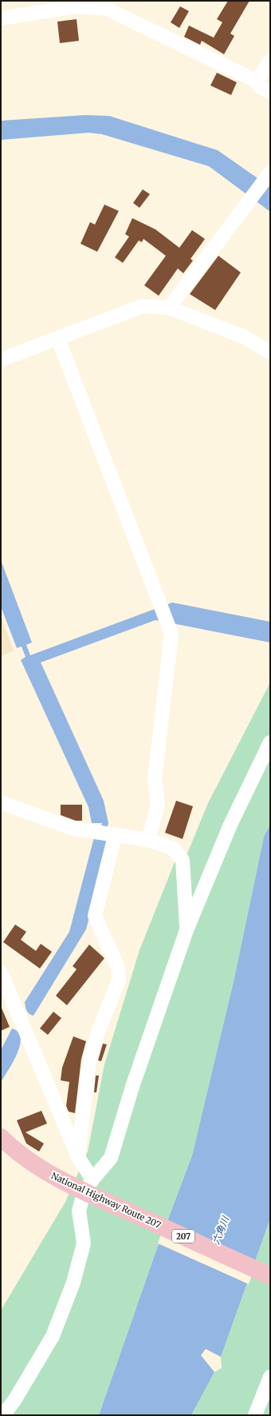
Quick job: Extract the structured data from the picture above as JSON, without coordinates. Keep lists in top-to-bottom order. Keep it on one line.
{"streets":{"highway":["National Highway Route 207","207"]},"water":["六角川"]}
